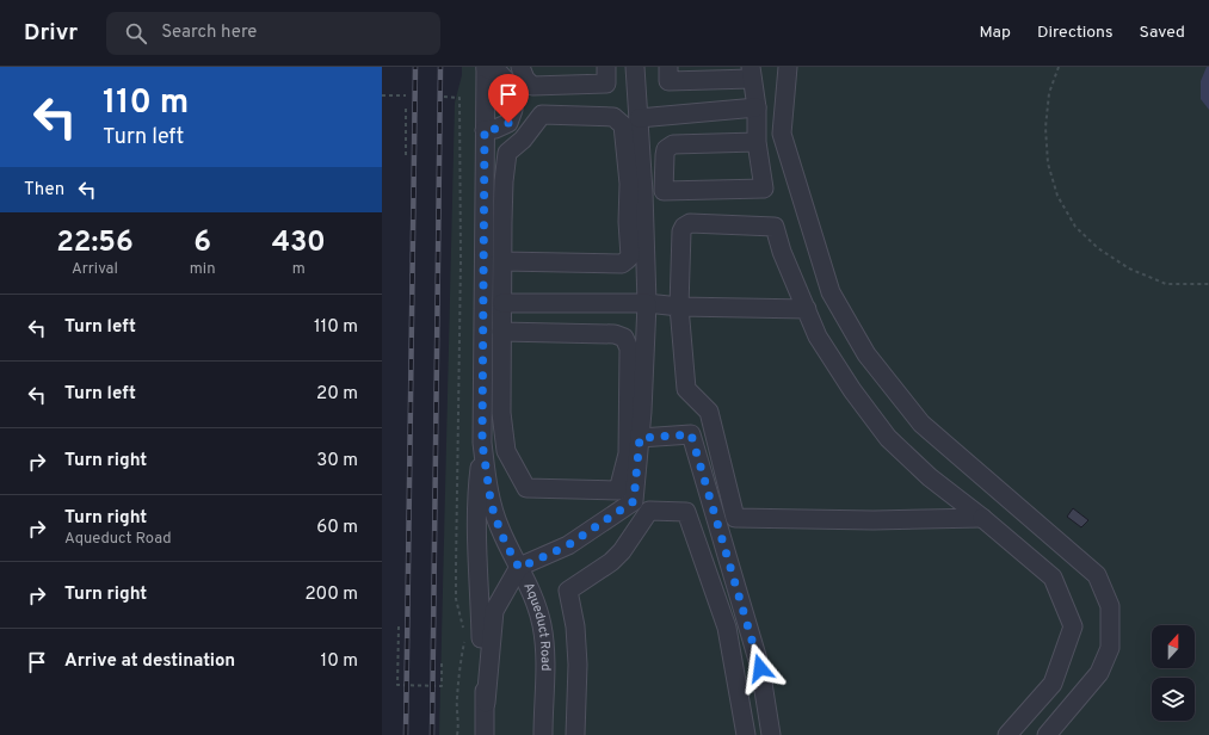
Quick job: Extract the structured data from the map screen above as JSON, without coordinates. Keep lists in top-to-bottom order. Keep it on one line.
{"streets":{"street":["Aqueduct Road"]},"north":"top","page":{"header":"Drivr","search":"Search here","nav":["Map","Directions","Saved"],"turn":["110 m","Turn left"],"then":"Then","eta":["22:56","Arrival","6","min","430","m"],"list":[{"name":"Turn left","value":"110 m"},{"name":"Turn left","value":"20 m"},{"name":"Turn right","value":"30 m"},{"name":"Turn right","note":"Aqueduct Road","value":"60 m"},{"name":"Turn right","value":"200 m"},{"name":"Arrive at destination","value":"10 m"}]}}
